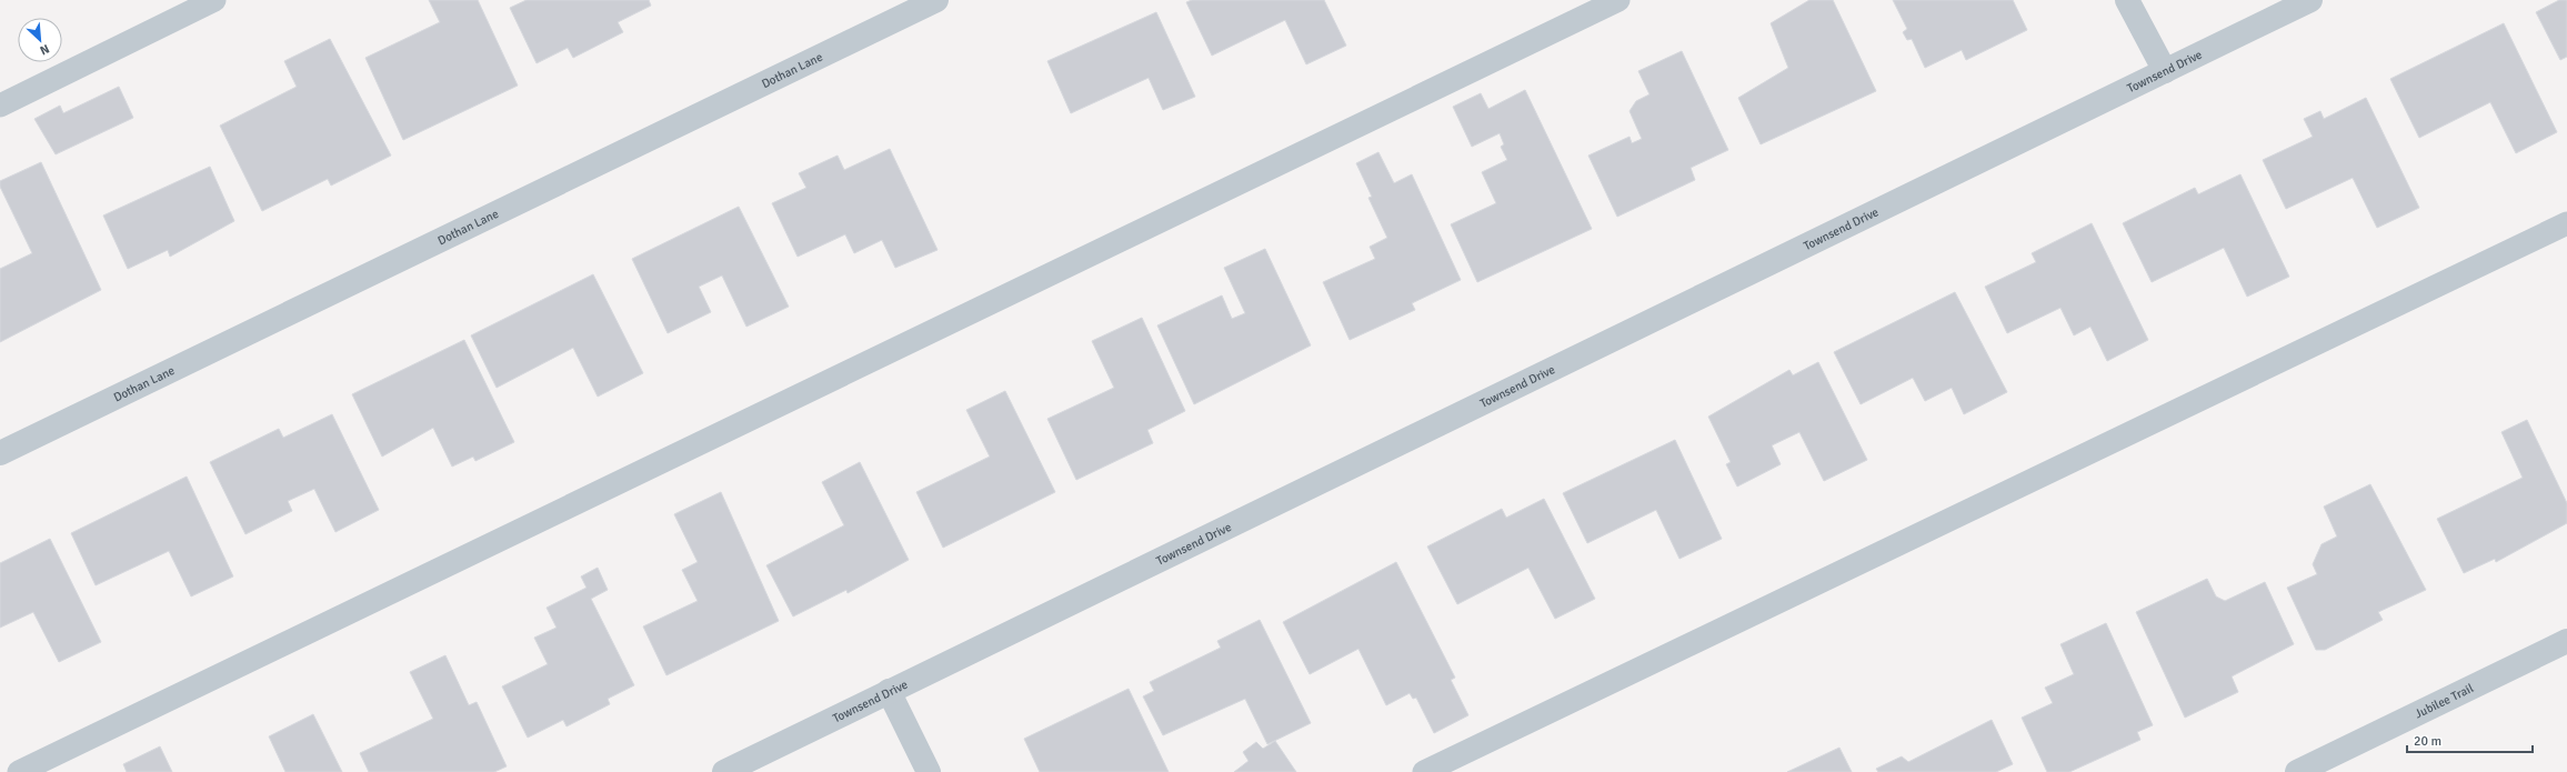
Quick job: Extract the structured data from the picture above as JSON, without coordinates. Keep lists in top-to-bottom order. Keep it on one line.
{"streets":{"street":["Dothan Lane","Townsend Drive","Jubilee Trail"]},"scale_bar":"20 m","north":"bottom right"}
